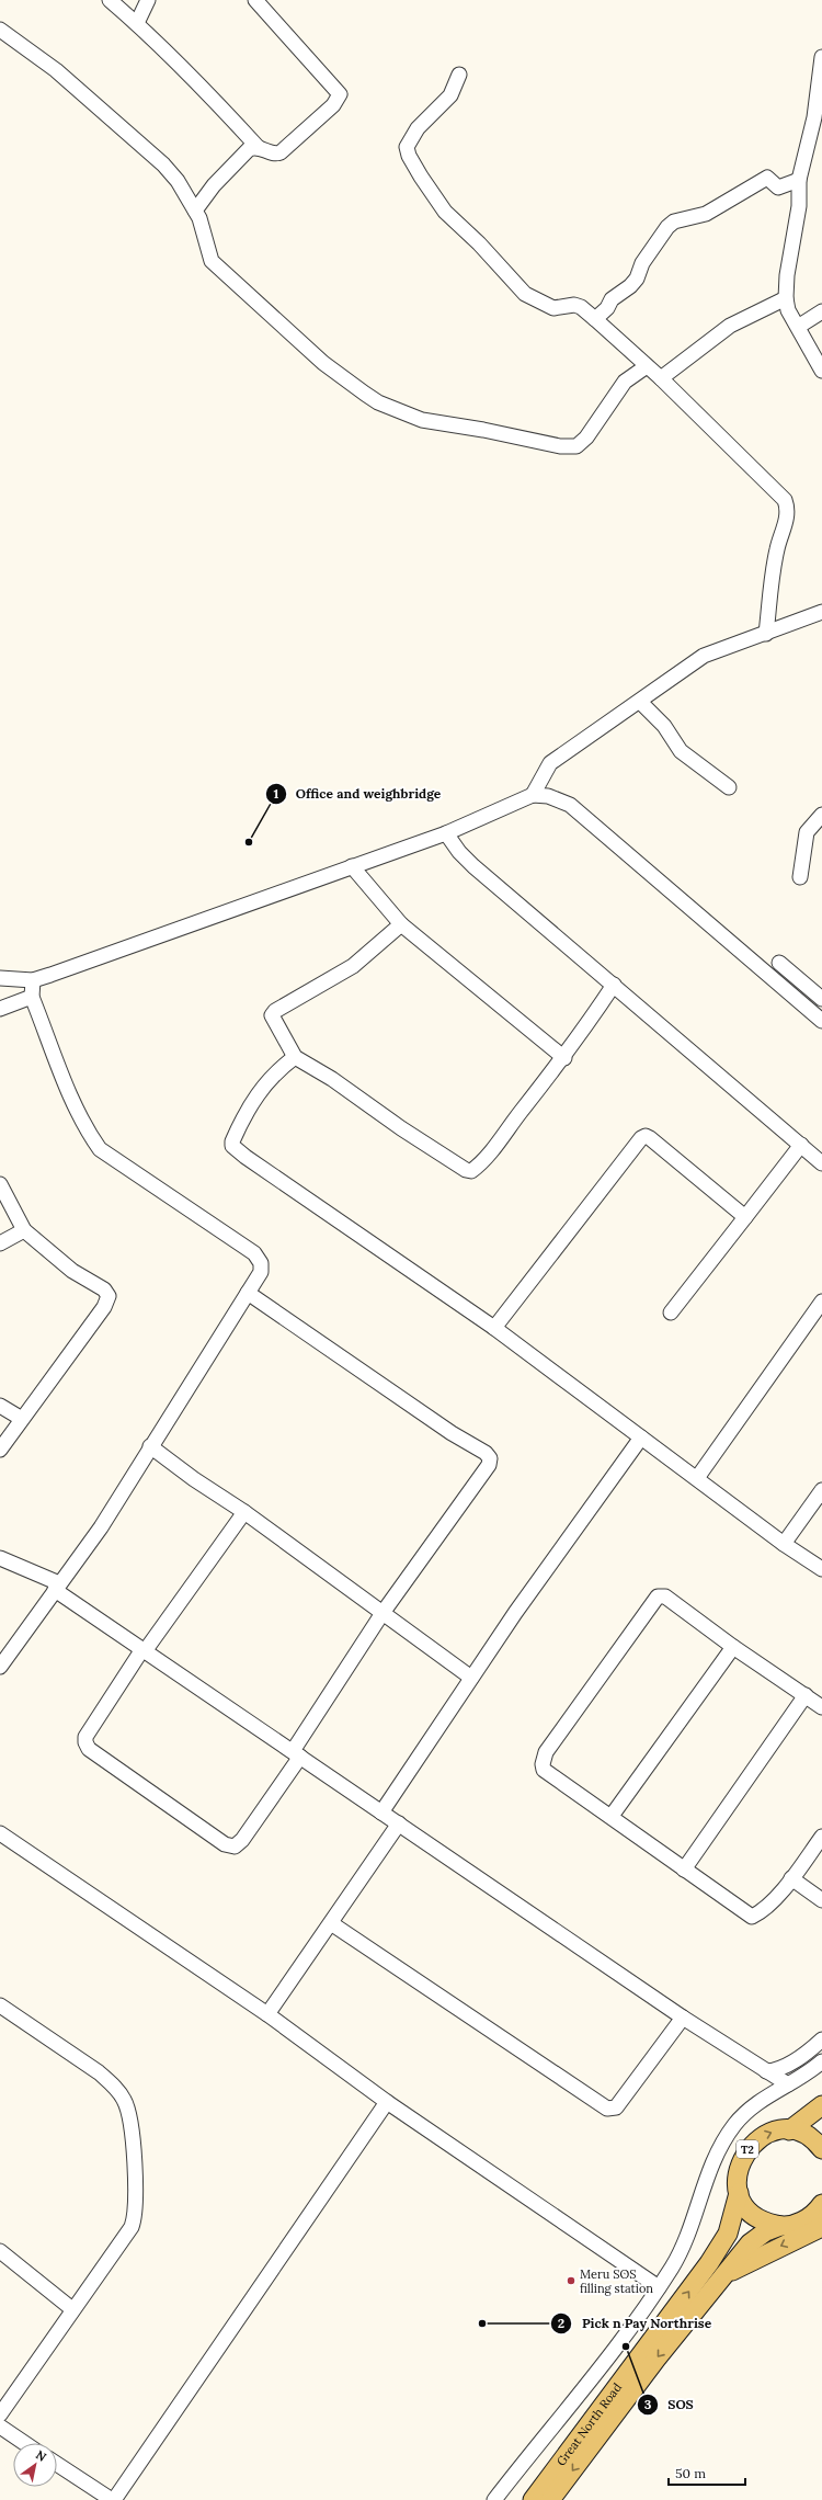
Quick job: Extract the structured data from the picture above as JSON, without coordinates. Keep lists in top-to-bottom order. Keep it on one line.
{"streets":{"main road":["T2","Great North Road"]},"crossings":[["T2","Great North Road"]],"places":["Office and weighbridge","Meru SOS filling station","Pick n Pay Northrise","SOS"],"scale_bar":"50 m","north":"top right"}
